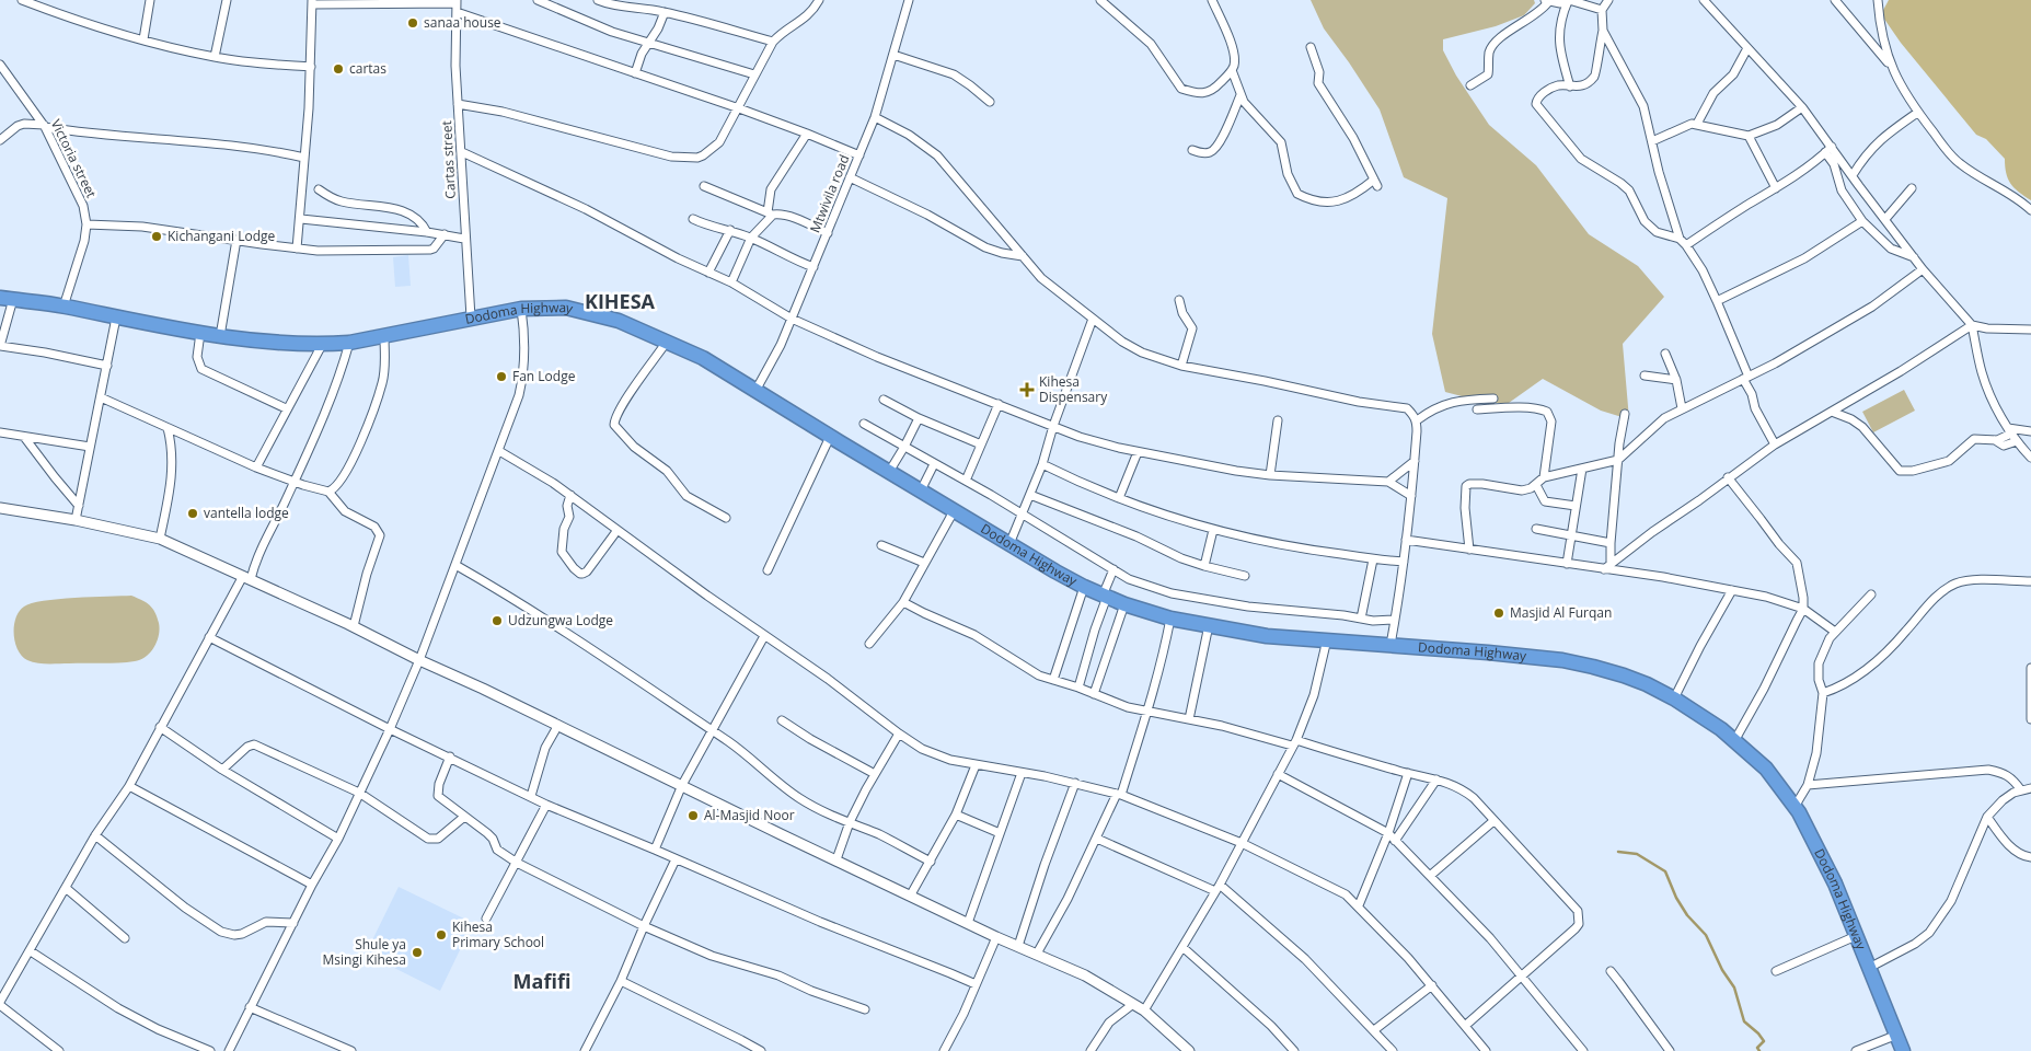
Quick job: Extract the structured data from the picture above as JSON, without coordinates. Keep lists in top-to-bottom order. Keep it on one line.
{"streets":{"highway":["Dodoma Highway"],"street":["Victoria street","Cartas street","Mtwivila road"]},"crossings":[["Victoria street","Dodoma Highway"],["Cartas street","Dodoma Highway"],["Mtwivila road","Dodoma Highway"]],"districts":["KIHESA","Mafifi"],"places":{"other":["sanaa house","cartas","Kichangani Lodge","Fan Lodge","vantella lodge","Masjid Al Furqan","Udzungwa Lodge","Al-Masjid Noor","Kihesa Primary School","Shule ya Msingi Kihesa"],"health":["Kihesa Dispensary"]}}
